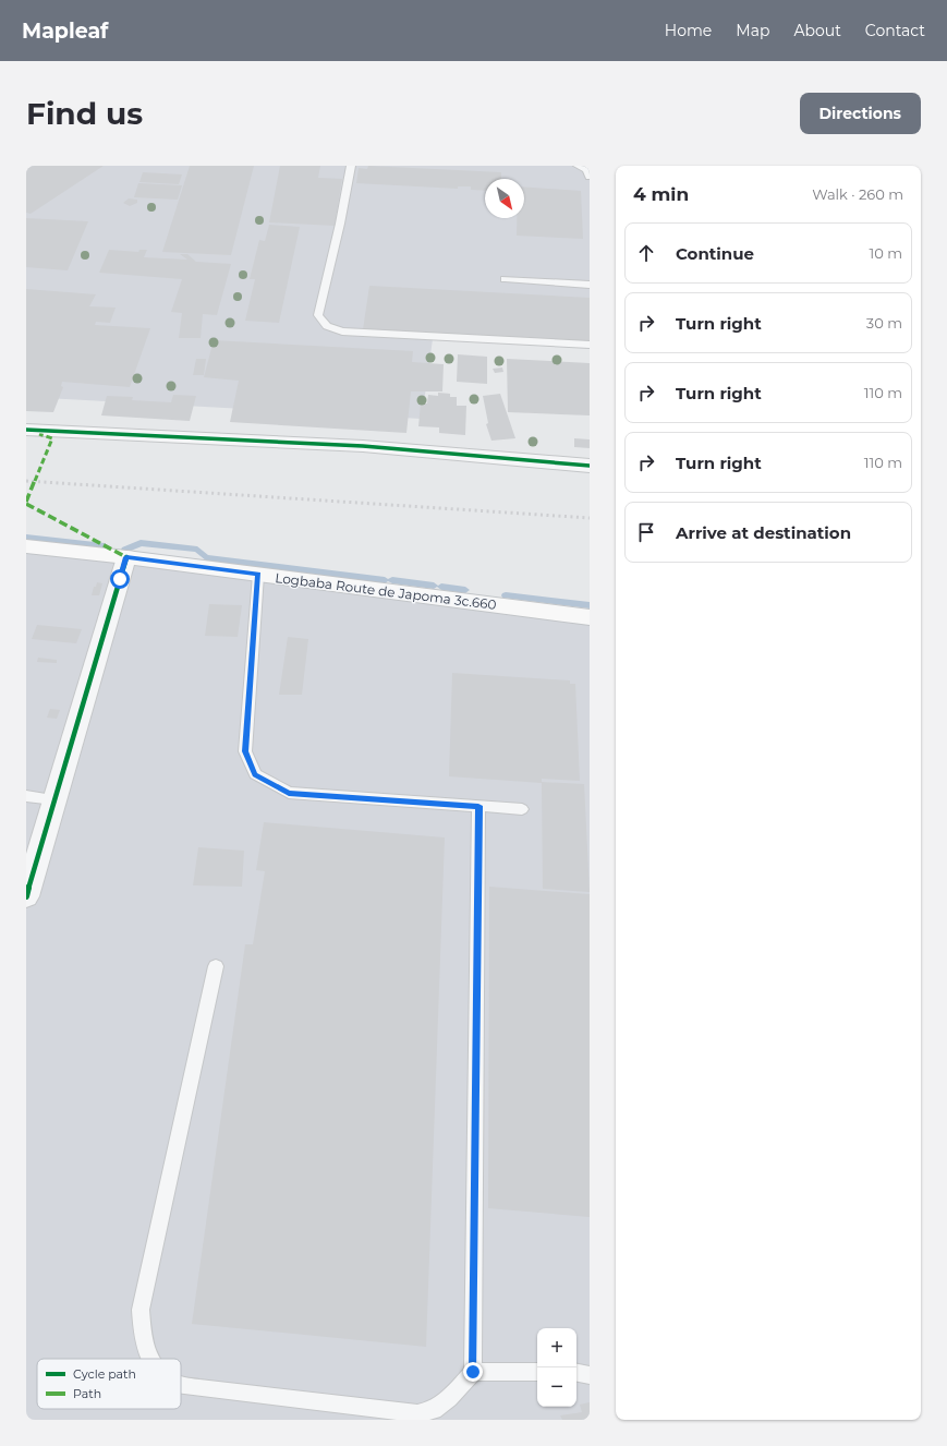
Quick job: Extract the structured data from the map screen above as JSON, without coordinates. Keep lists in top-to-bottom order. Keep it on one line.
{"streets":{"main road":["Logbaba Route de Japoma 3c.660"]},"legend":["Cycle path","Path"],"north":"bottom right","page":{"header":"Mapleaf","nav":["Home","Map","About","Contact"],"buttons":"Directions","title":"Find us","heading":["4 min","Walk · 260 m"],"list":[["Continue","10 m"],["Turn right","30 m"],["Turn right","110 m"],["Turn right","110 m"],"Arrive at destination"],"map_buttons":["+","−"]}}
